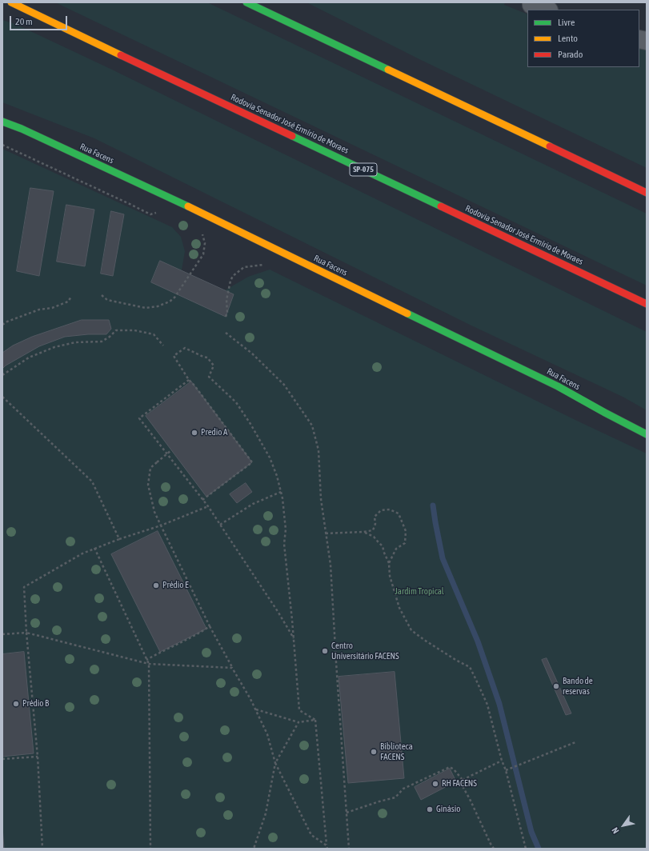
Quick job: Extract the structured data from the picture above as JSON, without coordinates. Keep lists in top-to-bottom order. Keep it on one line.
{"streets":{"main road":["Rodovia Senador José Ermírio de Moraes","Rua Facens","SP-075"]},"parks":["Jardim Tropical"],"places":["Predio A","Prédio E","Centro Universitário FACENS","Bando de reservas","Prédio B","Biblioteca FACENS","RH FACENS","Ginásio"],"legend":["Livre","Lento","Parado"],"scale_bar":"20 m","north":"bottom left"}
